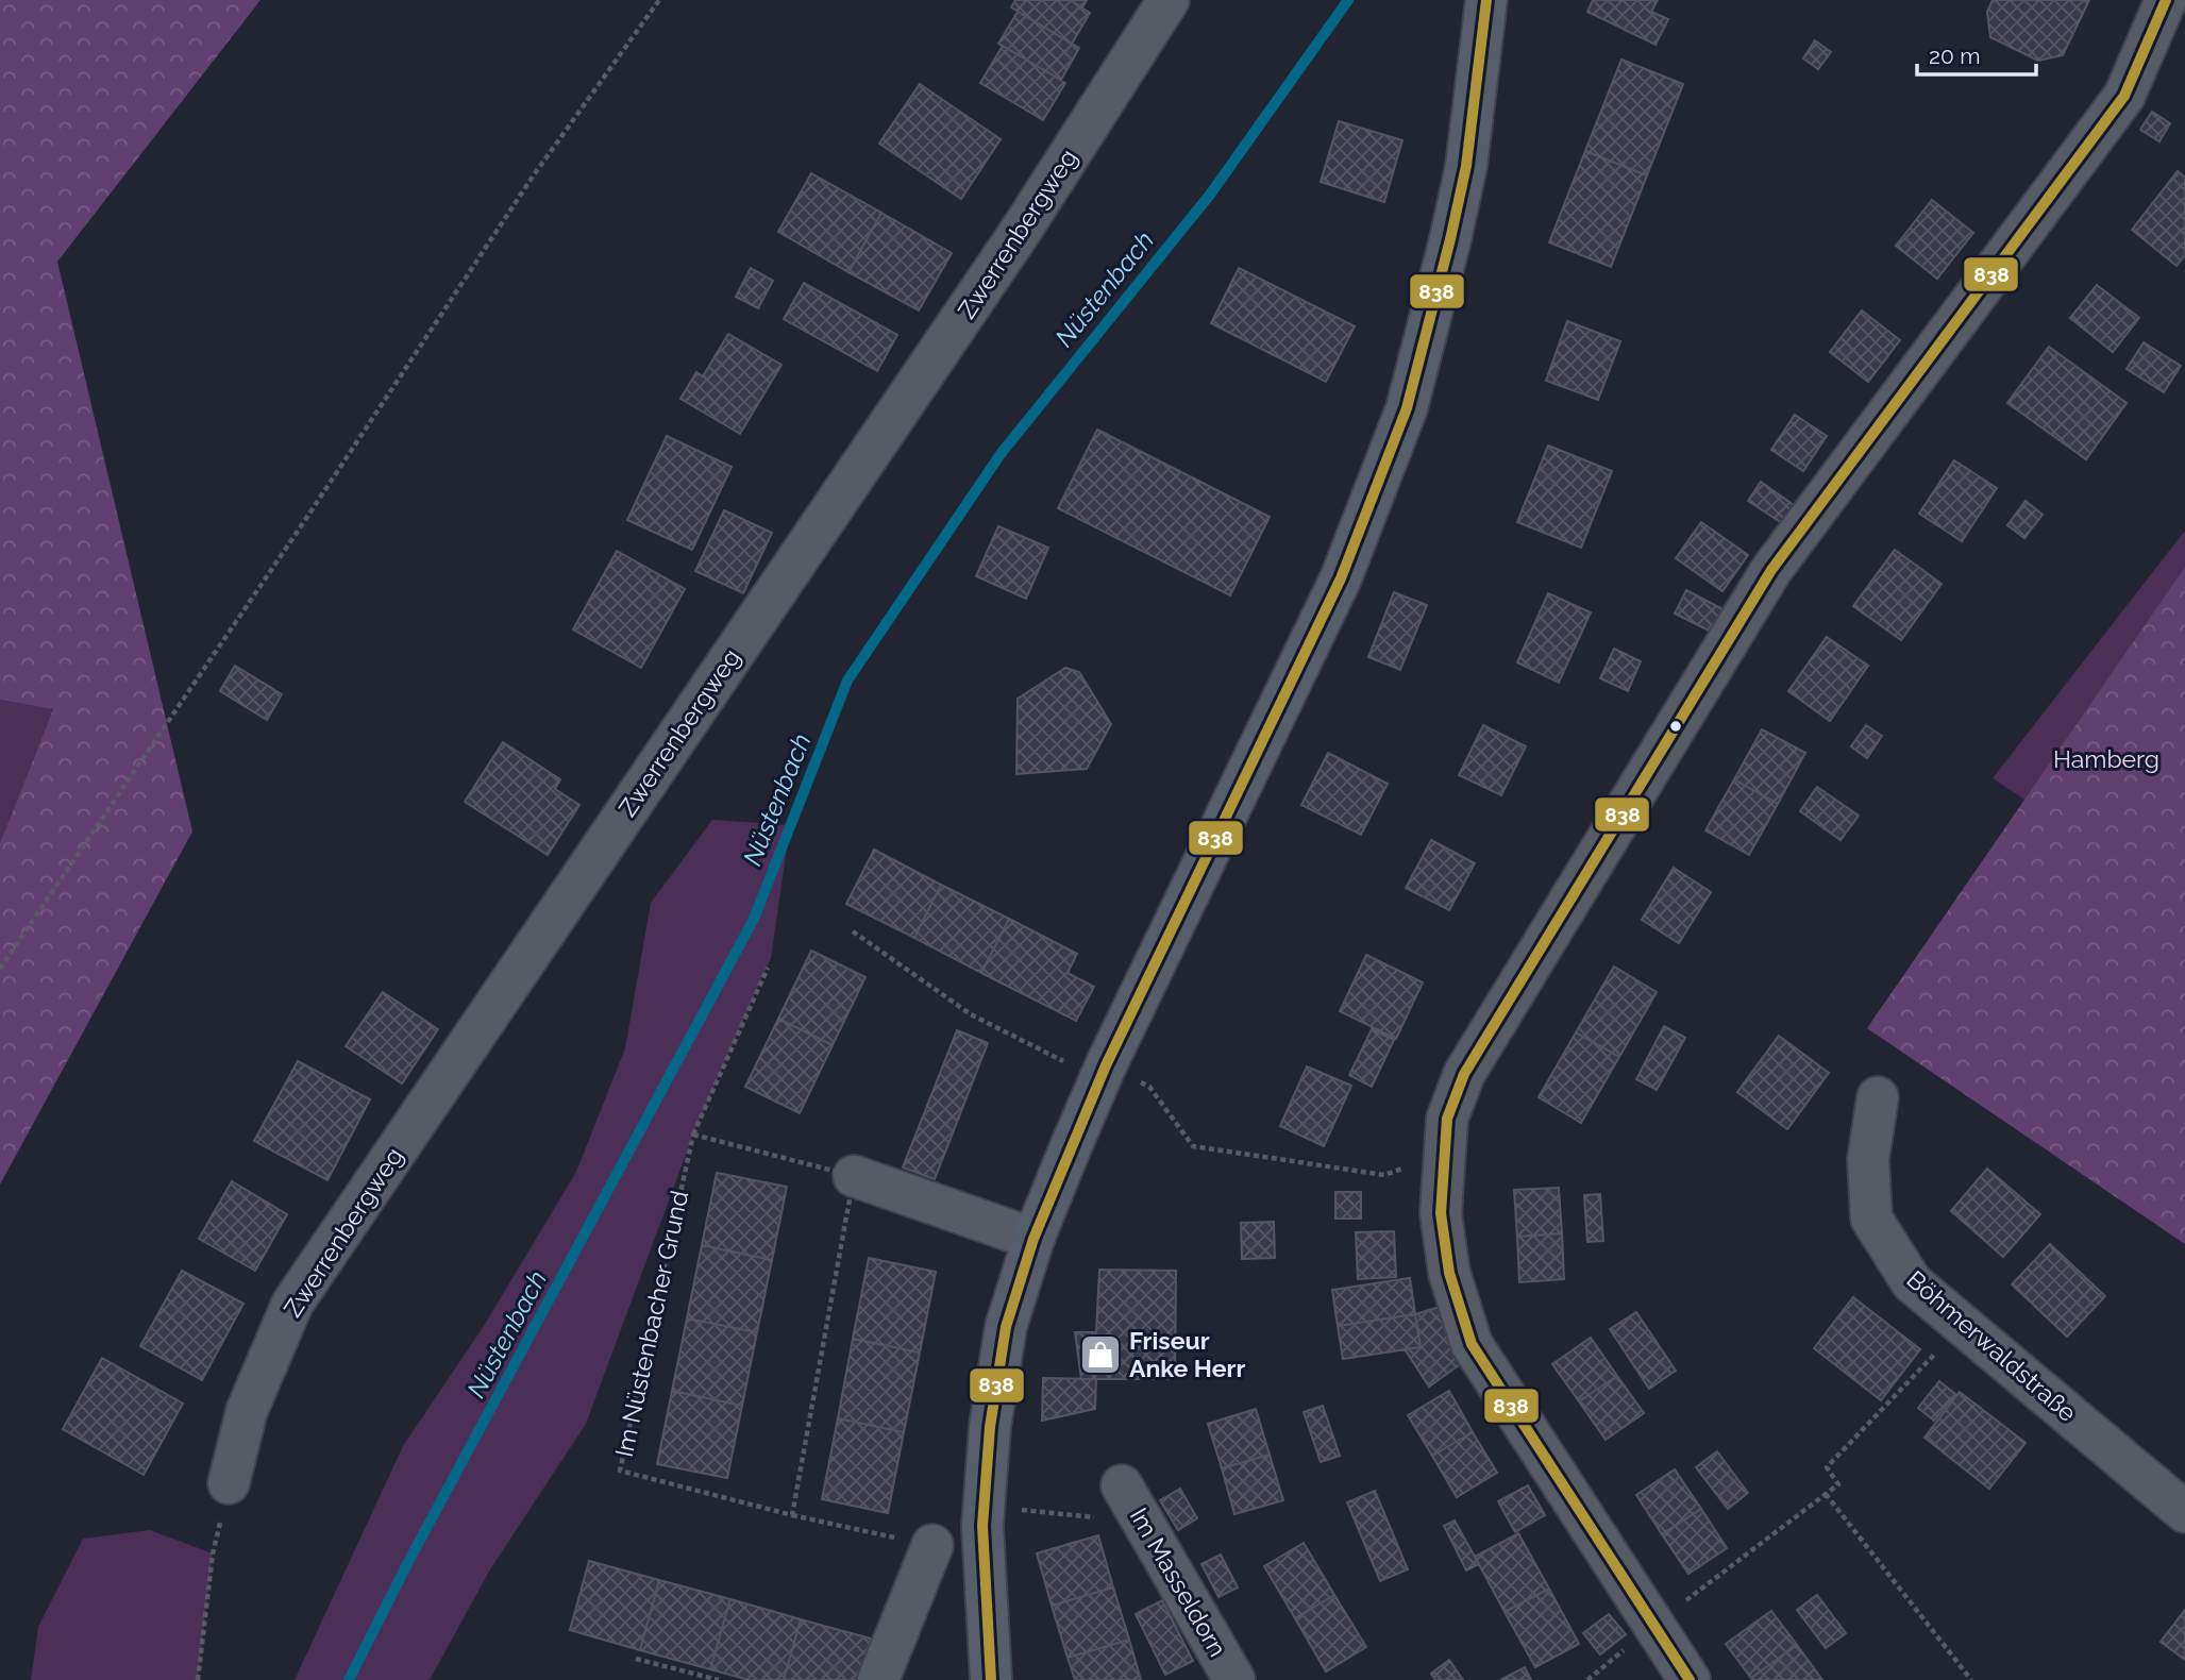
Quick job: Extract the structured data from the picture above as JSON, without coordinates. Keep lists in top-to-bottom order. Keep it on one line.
{"streets":{"street":["Zwerrenbergweg","Böhmerwaldstraße","Im Masseldorn"],"path":["Im Nüstenbacher Grund"]},"water":["Nüstenbach"],"parks":["Hamberg"],"places":{"shop":["Friseur Anke Herr"]},"lines":["transit line 838"],"scale_bar":"20 m"}
